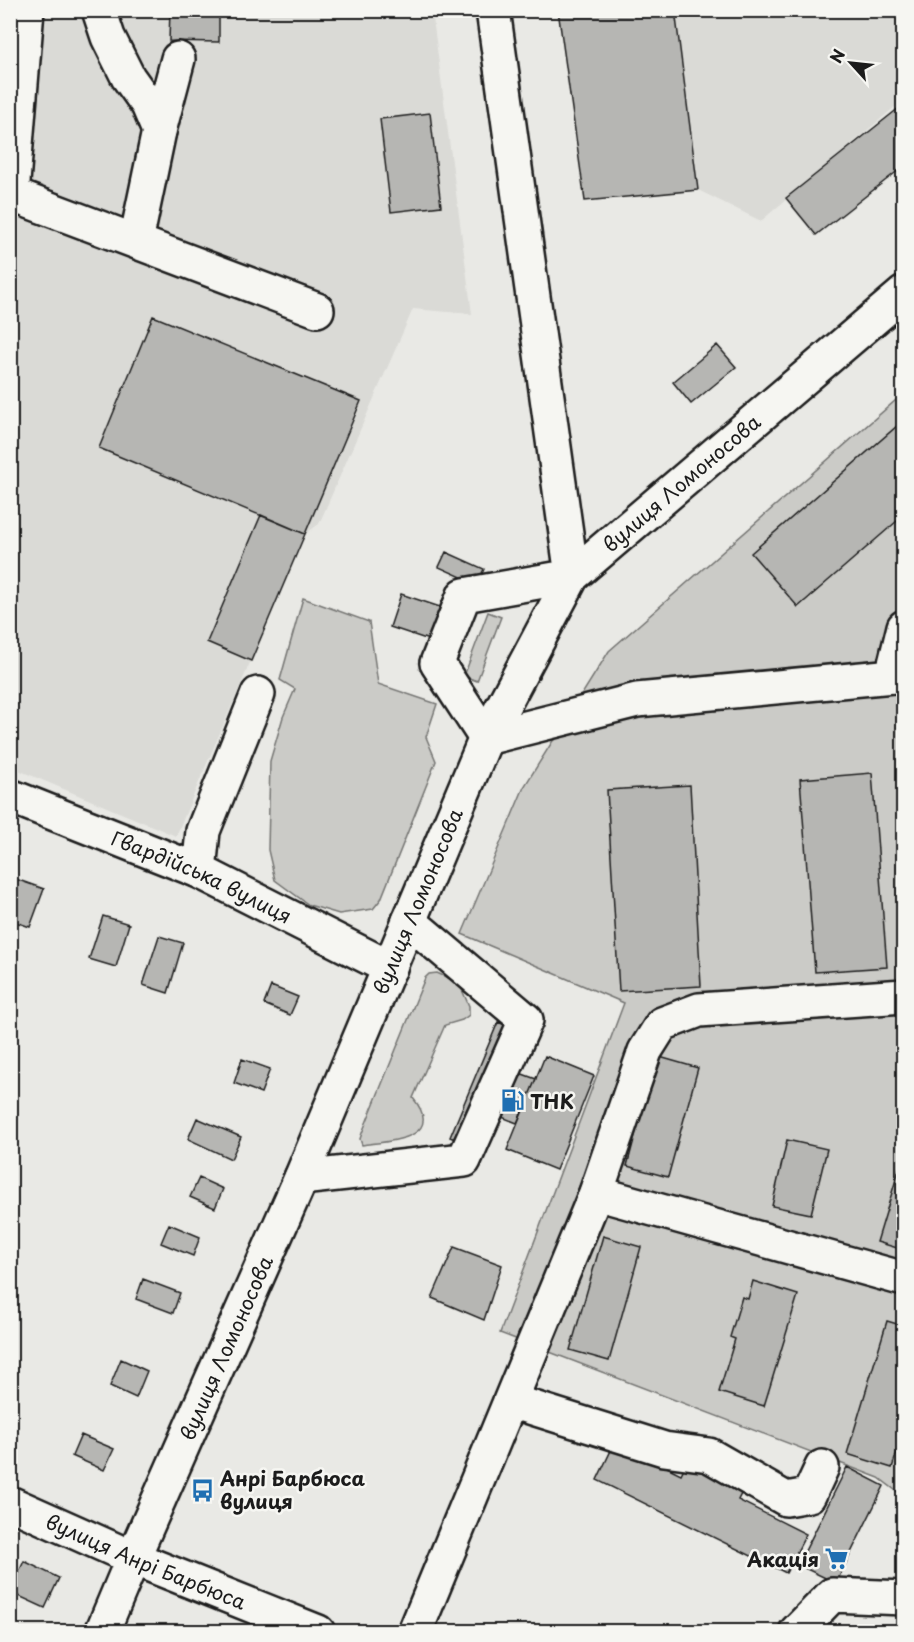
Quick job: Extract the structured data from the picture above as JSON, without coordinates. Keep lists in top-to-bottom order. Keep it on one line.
{"streets":{"main road":["вулиця Ломоносова","Гвардійська вулиця","вулиця Анрі Барбюса"]},"crossings":[["вулиця Ломоносова","Гвардійська вулиця"],["вулиця Ломоносова","вулиця Анрі Барбюса"]],"places":{"fuel station":["ТНК"],"bus stop":["Анрі Барбюса вулиця"],"supermarket":["Акація"]},"north":"top left"}
